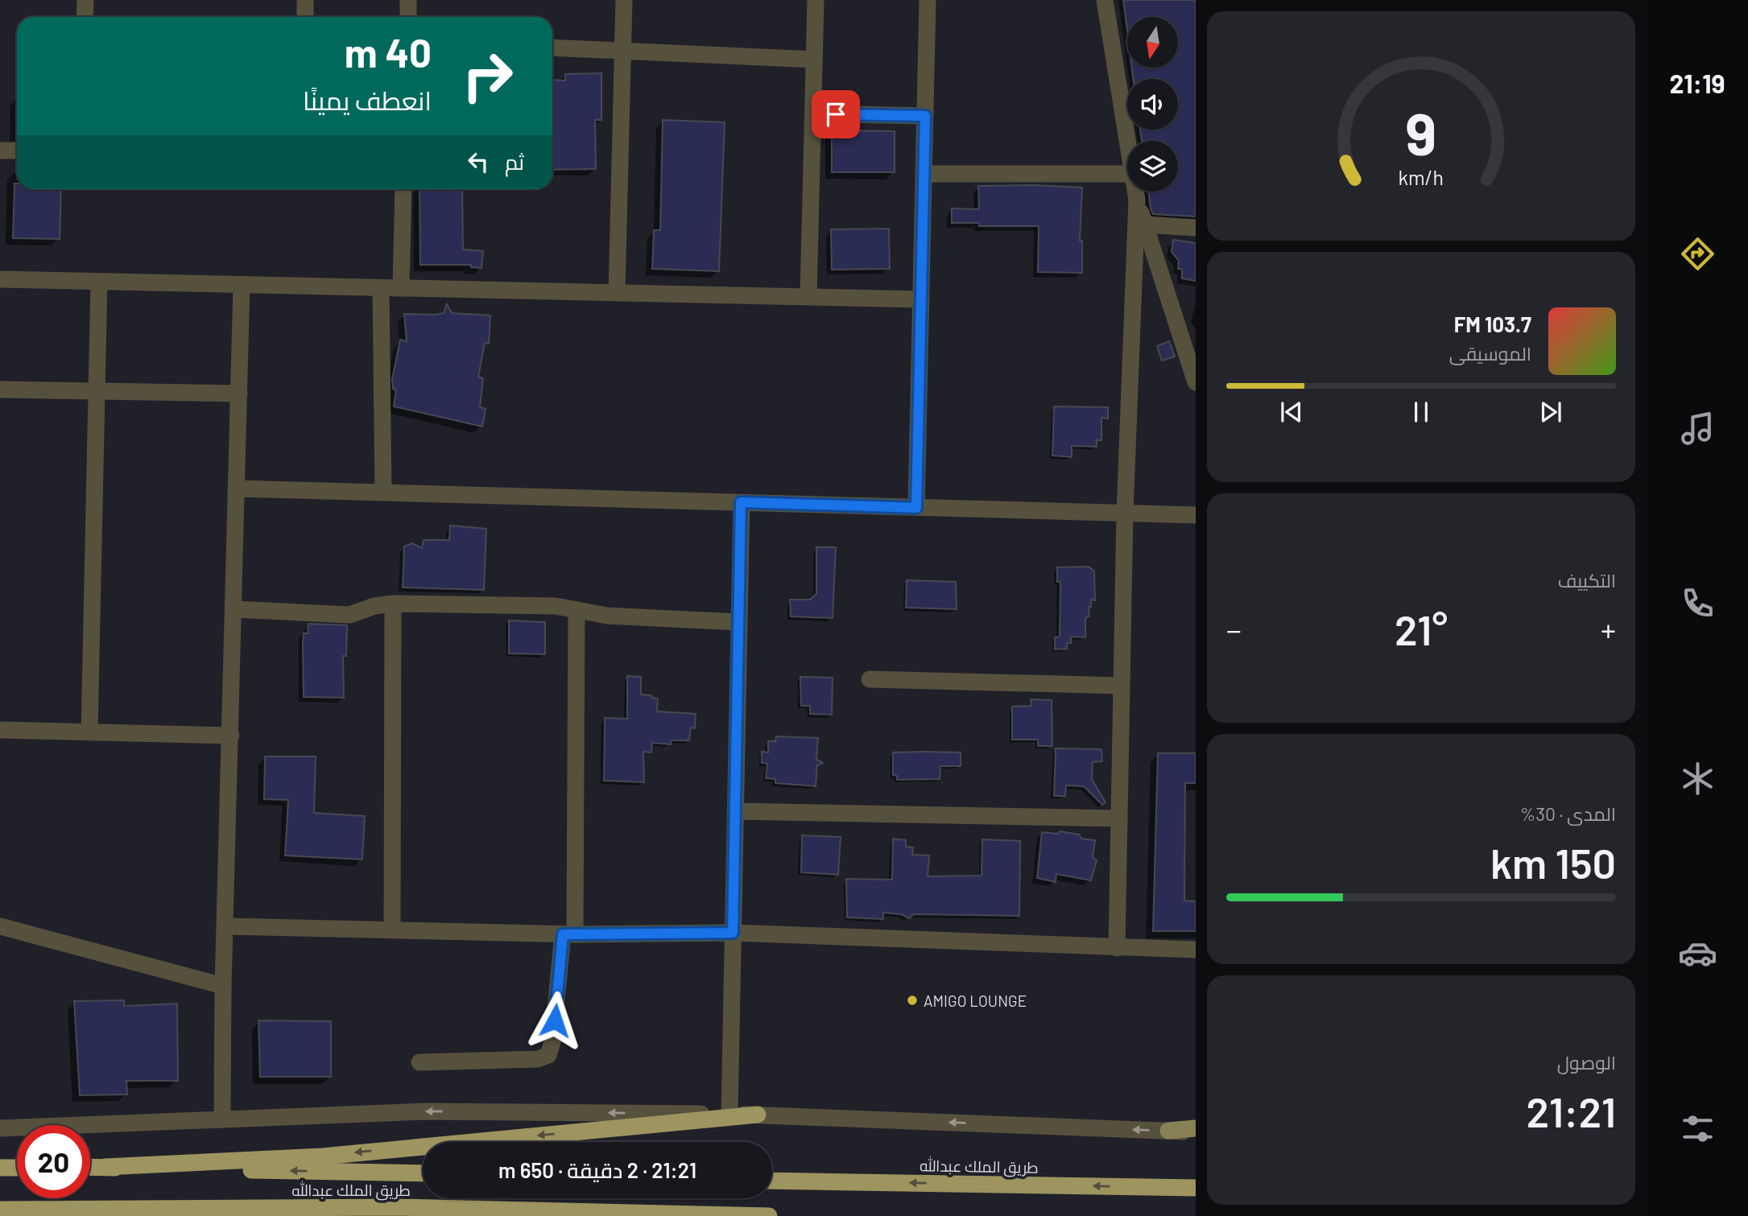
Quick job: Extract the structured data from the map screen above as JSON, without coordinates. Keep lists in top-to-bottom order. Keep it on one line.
{"streets":{"highway":["طريق الملك عبدالله"]},"places":["AMIGO LOUNGE"],"north":"bottom","page":{"tabs":"21:19","turn":["40 m","انعطف يمينًا"],"then":"ثم","song":["103.7 FM","الموسيقى"],"tile":["التكييف",["المدى · 30%","150 km"],["الوصول","21:21"]],"heat":["−","21°","+"],"limit":"20","trip":"21:21 · 2 دقيقة · 650 m","gauge":["9","km/h"]}}
